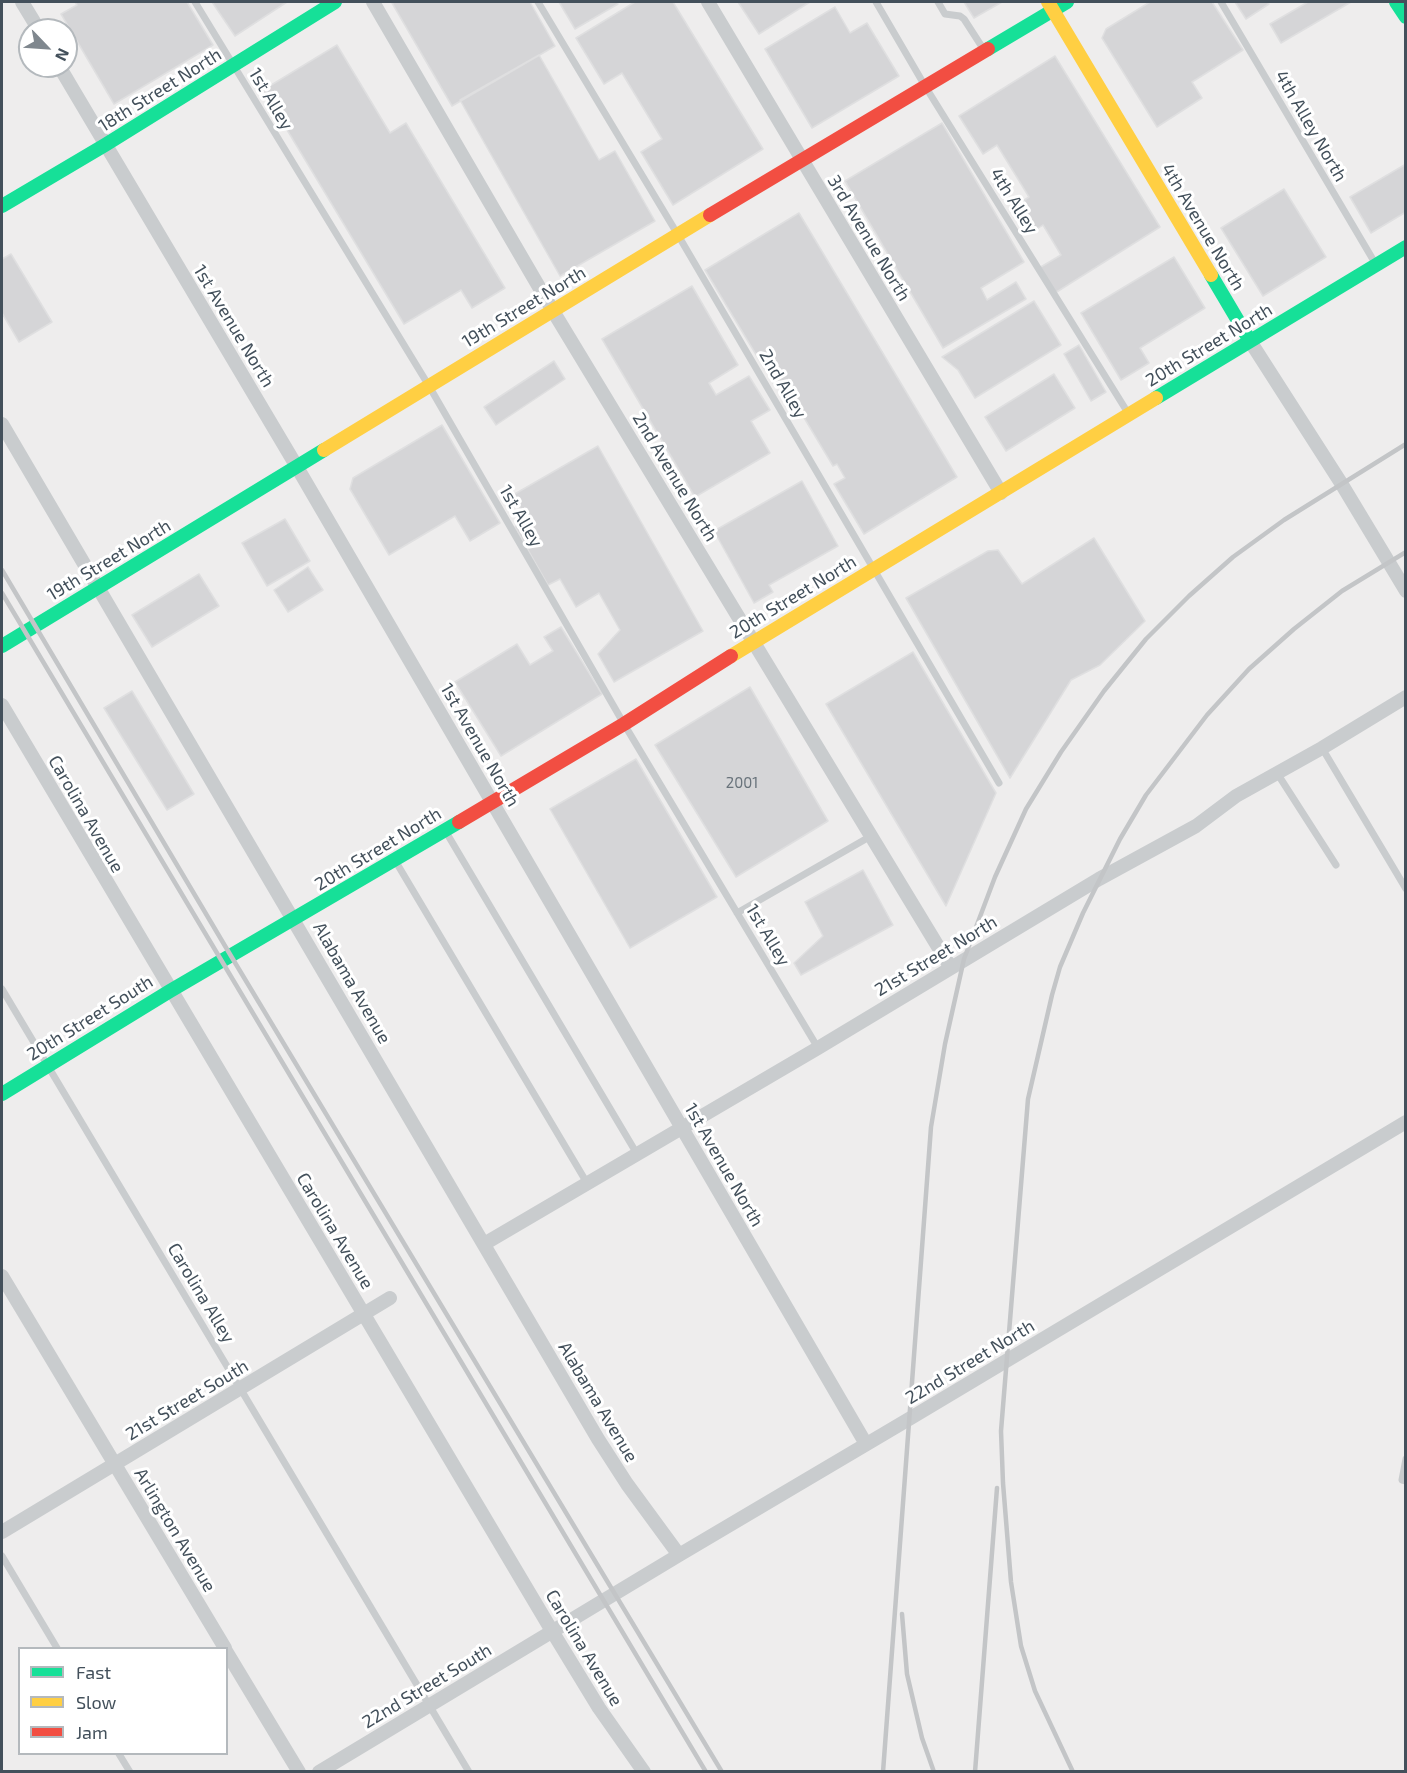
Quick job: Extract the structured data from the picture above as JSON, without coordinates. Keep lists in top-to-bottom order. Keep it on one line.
{"streets":{"street":["18th Street North","4th Avenue North","3rd Avenue North","19th Street North","1st Avenue North","20th Street North","2nd Avenue North","Carolina Avenue","21st Street North","Alabama Avenue","20th Street South","22nd Street North","21st Street South","Arlington Avenue","22nd Street South"],"lane":["1st Alley","4th Alley North","4th Alley","2nd Alley","Carolina Alley"]},"crossings":[["18th Street North","1st Alley"],["18th Street North","1st Avenue North"],["1st Alley","19th Street North"],["1st Alley","20th Street North"],["1st Alley","21st Street North"],["4th Alley North","20th Street North"],["4th Alley","19th Street North"],["4th Alley","20th Street North"],["4th Avenue North","19th Street North"],["4th Avenue North","20th Street North"],["3rd Avenue North","19th Street North"],["3rd Avenue North","20th Street North"],["19th Street North","1st Avenue North"],["19th Street North","2nd Alley"],["19th Street North","2nd Avenue North"],["19th Street North","Alabama Avenue"],["1st Avenue North","20th Street North"],["1st Avenue North","21st Street North"],["1st Avenue North","22nd Street North"],["20th Street North","2nd Alley"],["20th Street North","2nd Avenue North"],["20th Street North","Alabama Avenue"],["20th Street North","20th Street South"],["2nd Avenue North","21st Street North"],["Carolina Avenue","20th Street South"],["Carolina Avenue","22nd Street North"],["Carolina Avenue","21st Street South"],["Carolina Avenue","22nd Street South"],["21st Street North","Alabama Avenue"],["Alabama Avenue","22nd Street North"],["20th Street South","Carolina Alley"],["Carolina Alley","21st Street South"],["Carolina Alley","22nd Street South"],["22nd Street North","22nd Street South"],["21st Street South","Arlington Avenue"]],"house_numbers":["2001"],"legend":["Fast","Slow","Jam"],"north":"bottom right"}
